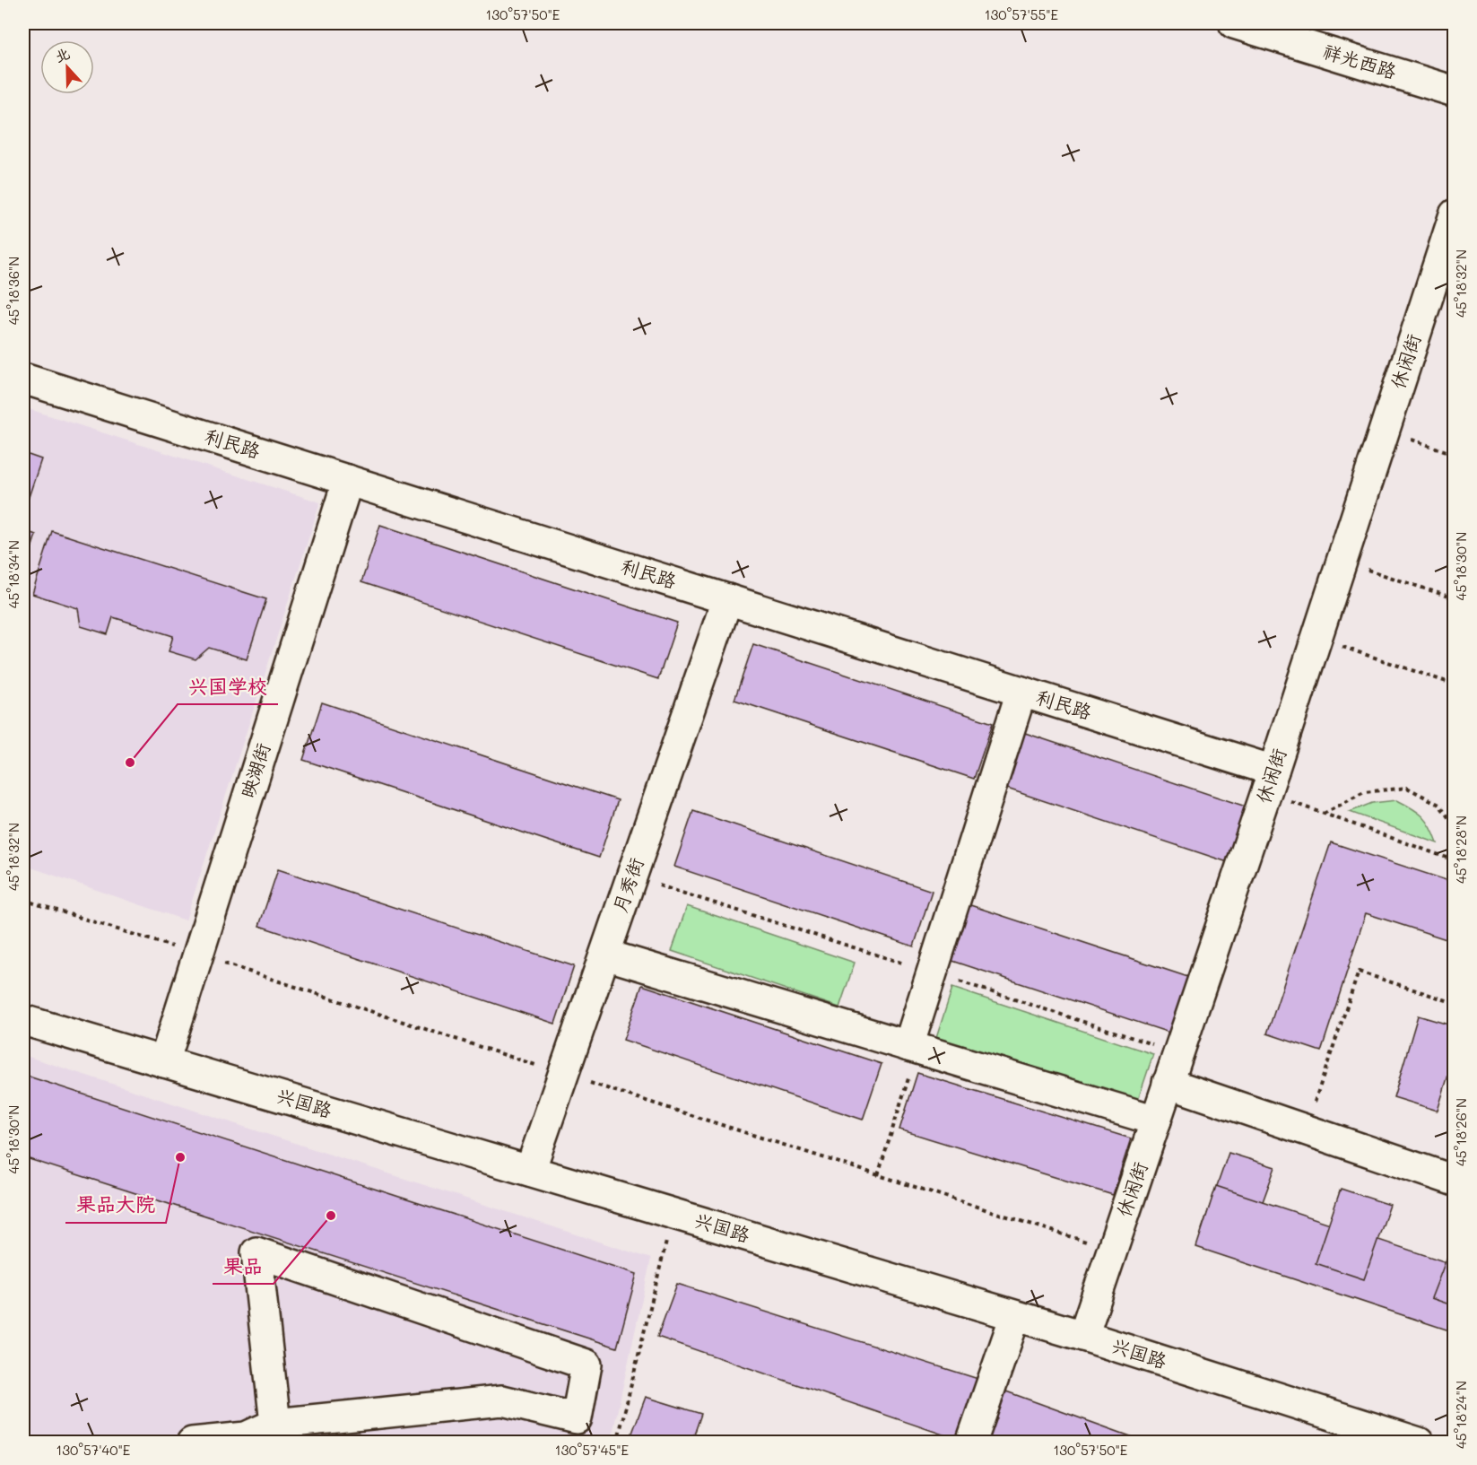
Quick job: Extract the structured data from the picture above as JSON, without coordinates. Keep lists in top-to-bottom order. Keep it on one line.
{"streets":{"street":["祥光西路","休闲街","利民路","映湖街","月秀街","兴国路"]},"crossings":[["休闲街","利民路"],["休闲街","兴国路"],["利民路","映湖街"],["利民路","月秀街"],["映湖街","兴国路"],["月秀街","兴国路"]],"places":["兴国学校","果品大院","果品"],"north":"top","coordinates":["130°57'50\"E","130°57'55\"E","45°18'32\"N","45°18'36\"N","45°18'30\"N","45°18'34\"N","45°18'28\"N","45°18'26\"N","45°18'24\"N","130°57'40\"E","130°57'45\"E"]}
